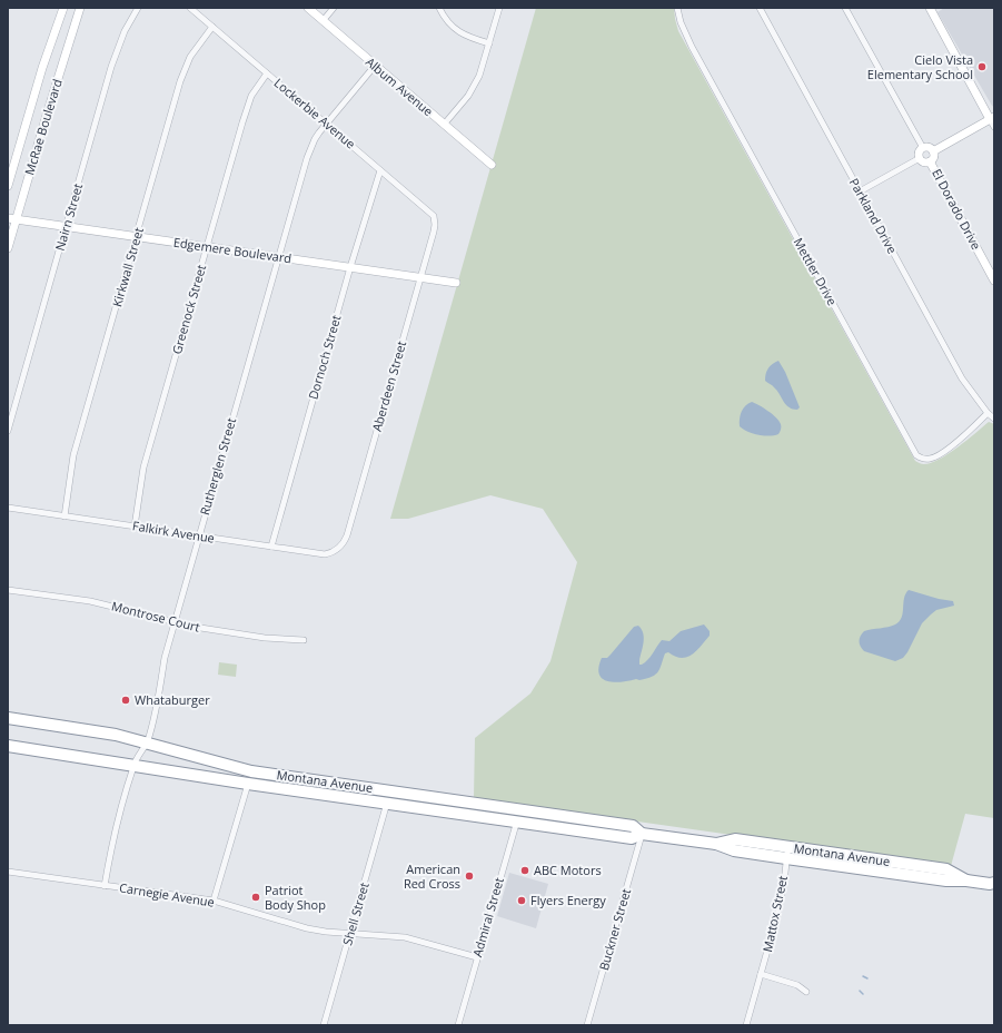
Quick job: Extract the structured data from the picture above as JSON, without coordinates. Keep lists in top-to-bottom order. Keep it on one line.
{"streets":{"highway":["Montana Avenue"],"street":["Album Avenue","Lockerbie Avenue","McRae Boulevard","El Dorado Drive","Parkland Drive","Nairn Street","Edgemere Boulevard","Kirkwall Street","Mettler Drive","Greenock Street","Dornoch Street","Aberdeen Street","Rutherglen Street","Falkirk Avenue","Montrose Court","Carnegie Avenue","Shell Street","Mattox Street","Admiral Street","Buckner Street"]},"crossings":[["Album Avenue","Rutherglen Street"],["Lockerbie Avenue","Kirkwall Street"],["Lockerbie Avenue","Greenock Street"],["Lockerbie Avenue","Dornoch Street"],["Lockerbie Avenue","Aberdeen Street"],["Lockerbie Avenue","Rutherglen Street"],["McRae Boulevard","Edgemere Boulevard"],["Parkland Drive","Mettler Drive"],["Nairn Street","Edgemere Boulevard"],["Edgemere Boulevard","Kirkwall Street"],["Edgemere Boulevard","Greenock Street"],["Edgemere Boulevard","Dornoch Street"],["Edgemere Boulevard","Aberdeen Street"],["Edgemere Boulevard","Rutherglen Street"],["Kirkwall Street","Falkirk Avenue"],["Greenock Street","Falkirk Avenue"],["Dornoch Street","Falkirk Avenue"],["Aberdeen Street","Falkirk Avenue"],["Rutherglen Street","Falkirk Avenue"],["Rutherglen Street","Montrose Court"],["Rutherglen Street","Montana Avenue"],["Rutherglen Street","Carnegie Avenue"],["Montana Avenue","Shell Street"],["Montana Avenue","Mattox Street"],["Montana Avenue","Admiral Street"],["Montana Avenue","Buckner Street"],["Carnegie Avenue","Shell Street"],["Carnegie Avenue","Admiral Street"]],"places":["Cielo Vista Elementary School","Whataburger","ABC Motors","American Red Cross","Patriot Body Shop","Flyers Energy"]}
